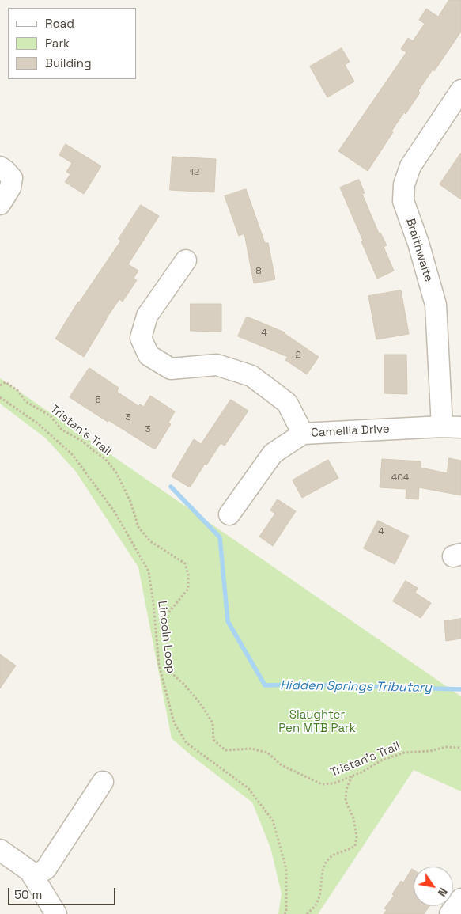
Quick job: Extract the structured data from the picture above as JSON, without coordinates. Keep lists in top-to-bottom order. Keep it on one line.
{"streets":{"street":["Braithwaite","Camellia Drive"],"path":["Tristan's Trail","Lincoln Loop"]},"crossings":[["Braithwaite","Camellia Drive"]],"water":["Hidden Springs Tributary"],"parks":["Slaughter Pen MTB Park"],"house_numbers":["12","8","4","2","5","3","3","404","4"],"legend":["Road","Park","Building"],"scale_bar":"50 m","north":"bottom right"}
